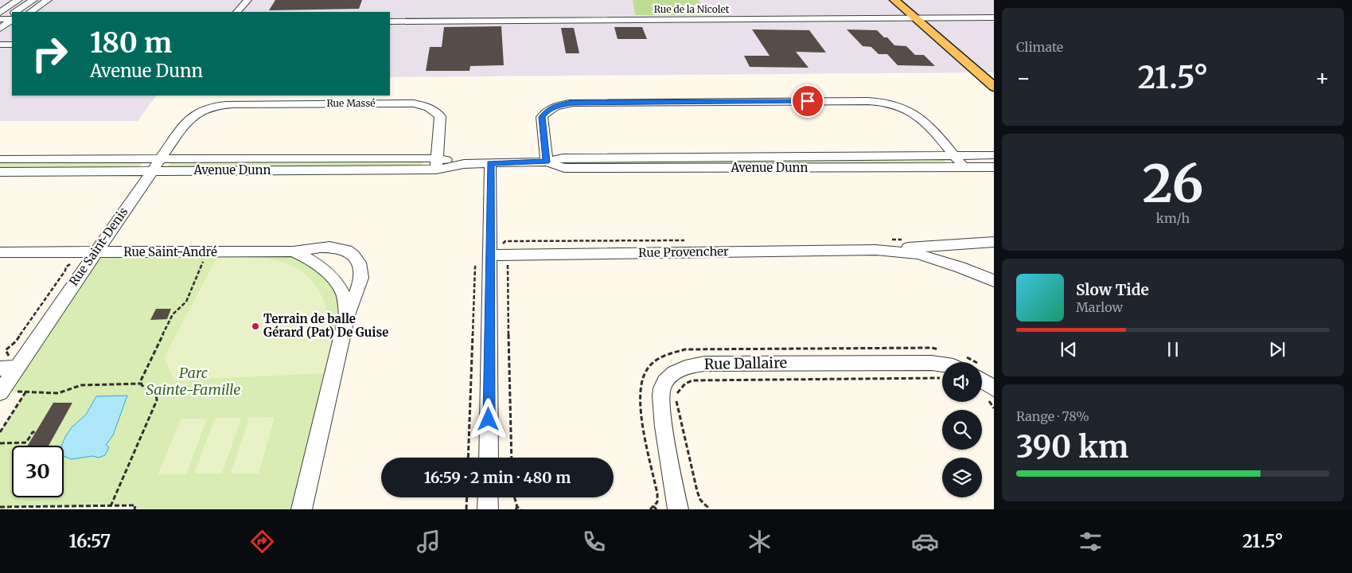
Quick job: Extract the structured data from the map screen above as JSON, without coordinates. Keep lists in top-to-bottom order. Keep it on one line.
{"streets":{"street":["Rue de la Nicolet","Rue Massé","Avenue Dunn","Rue Saint-Denis","Rue Saint-André","Rue Provencher","Rue Dallaire"]},"crossings":[["Rue Massé","Avenue Dunn"],["Rue Massé","Rue Saint-Denis"],["Avenue Dunn","Rue Saint-Denis"],["Rue Saint-Denis","Rue Saint-André"]],"parks":["Parc Sainte-Famille"],"places":["Terrain de balle Gérard (Pat) De Guise"],"page":{"tile":["Climate",["26","km/h"],["Range · 78%","390 km"]],"turn":["180 m","Avenue Dunn"],"heat":["−","21.5°","+"],"song":["Slow Tide","Marlow"],"limit":"30","trip":"16:59 · 2 min · 480 m","tabs":["16:57","21.5°"]}}
